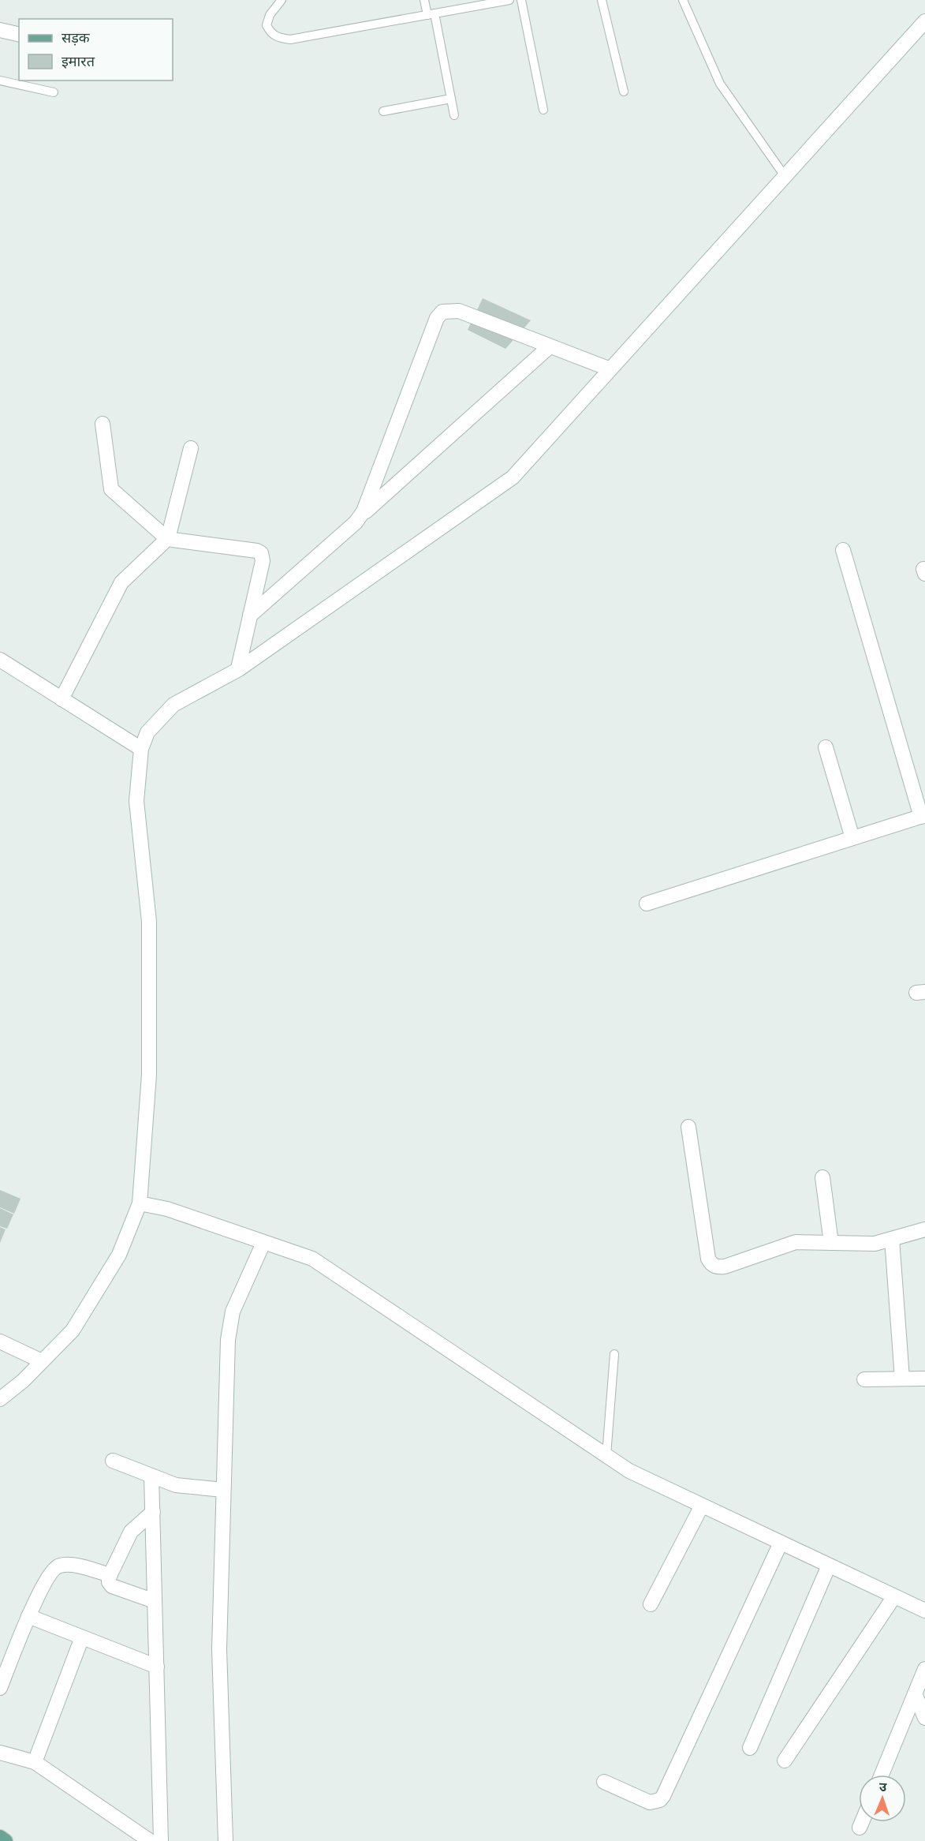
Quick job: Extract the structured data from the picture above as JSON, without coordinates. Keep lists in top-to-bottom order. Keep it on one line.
{"legend":["सड़क","इमारत"],"north":"top"}
